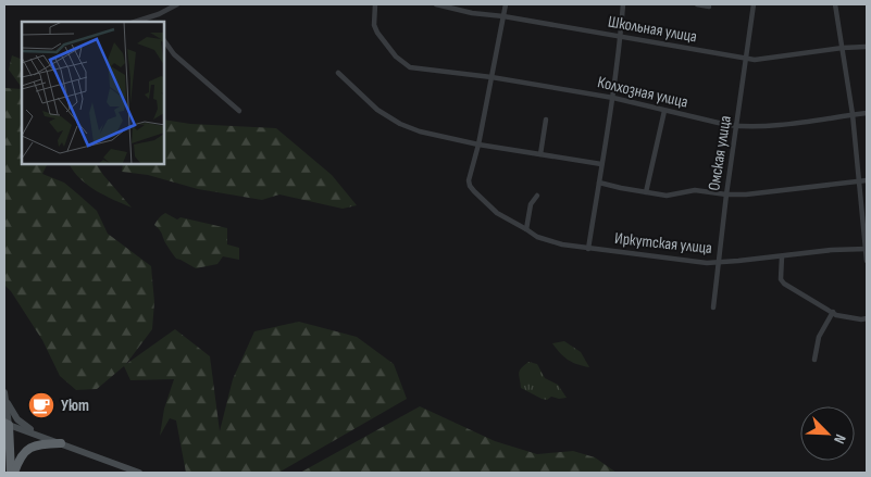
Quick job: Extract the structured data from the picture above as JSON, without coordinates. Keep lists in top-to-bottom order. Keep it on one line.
{"streets":{"street":["Школьная улица","Колхозная улица","Омская улица","Иркутская улица"]},"crossings":[["Школьная улица","Омская улица"],["Колхозная улица","Омская улица"],["Омская улица","Иркутская улица"]],"places":{"cafe":["Уют"]},"north":"bottom right"}
